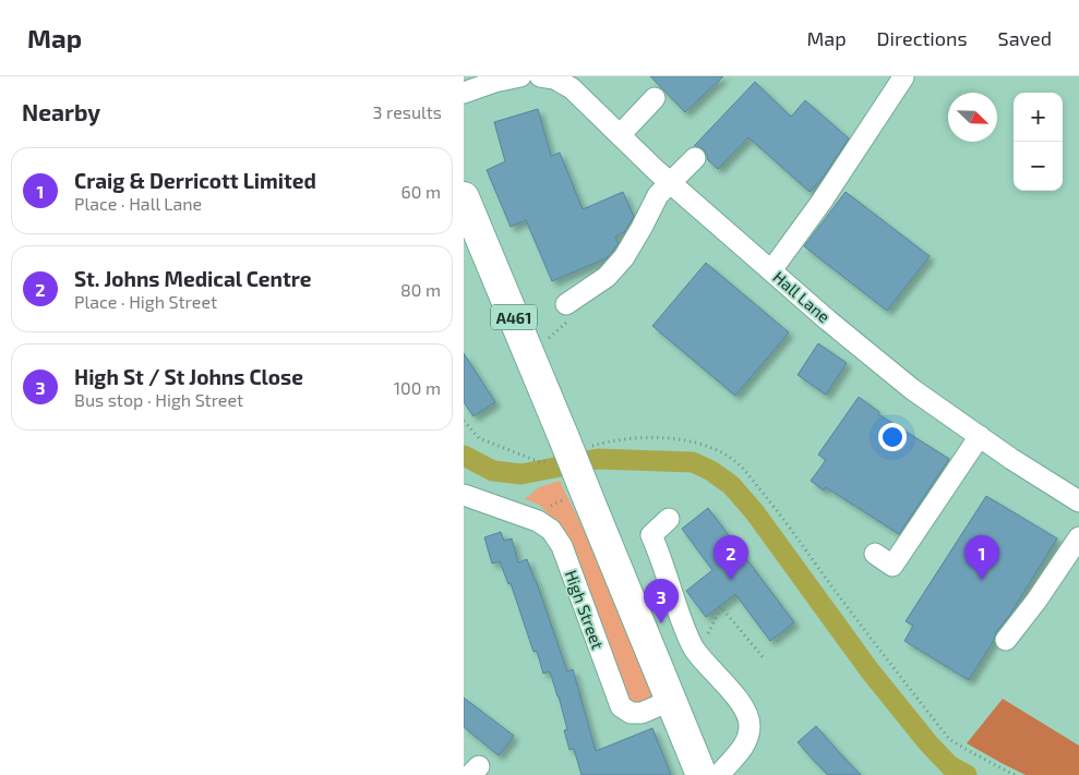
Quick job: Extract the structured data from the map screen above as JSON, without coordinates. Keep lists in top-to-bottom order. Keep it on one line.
{"streets":{"highway":["A461"],"street":["Hall Lane","High Street"]},"crossings":[["A461","High Street"]],"north":"bottom right","page":{"header":"Map","nav":["Map","Directions","Saved"],"heading":["Nearby","3 results"],"map_buttons":["+","−"],"list":[{"mark":"1","name":"Craig & Derricott Limited","note":"Place · Hall Lane","value":"60 m"},{"mark":"2","name":"St. Johns Medical Centre","note":"Place · High Street","value":"80 m"},{"mark":"3","name":"High St / St Johns Close","note":"Bus stop · High Street","value":"100 m"}],"pins":["1","2","3"]}}
